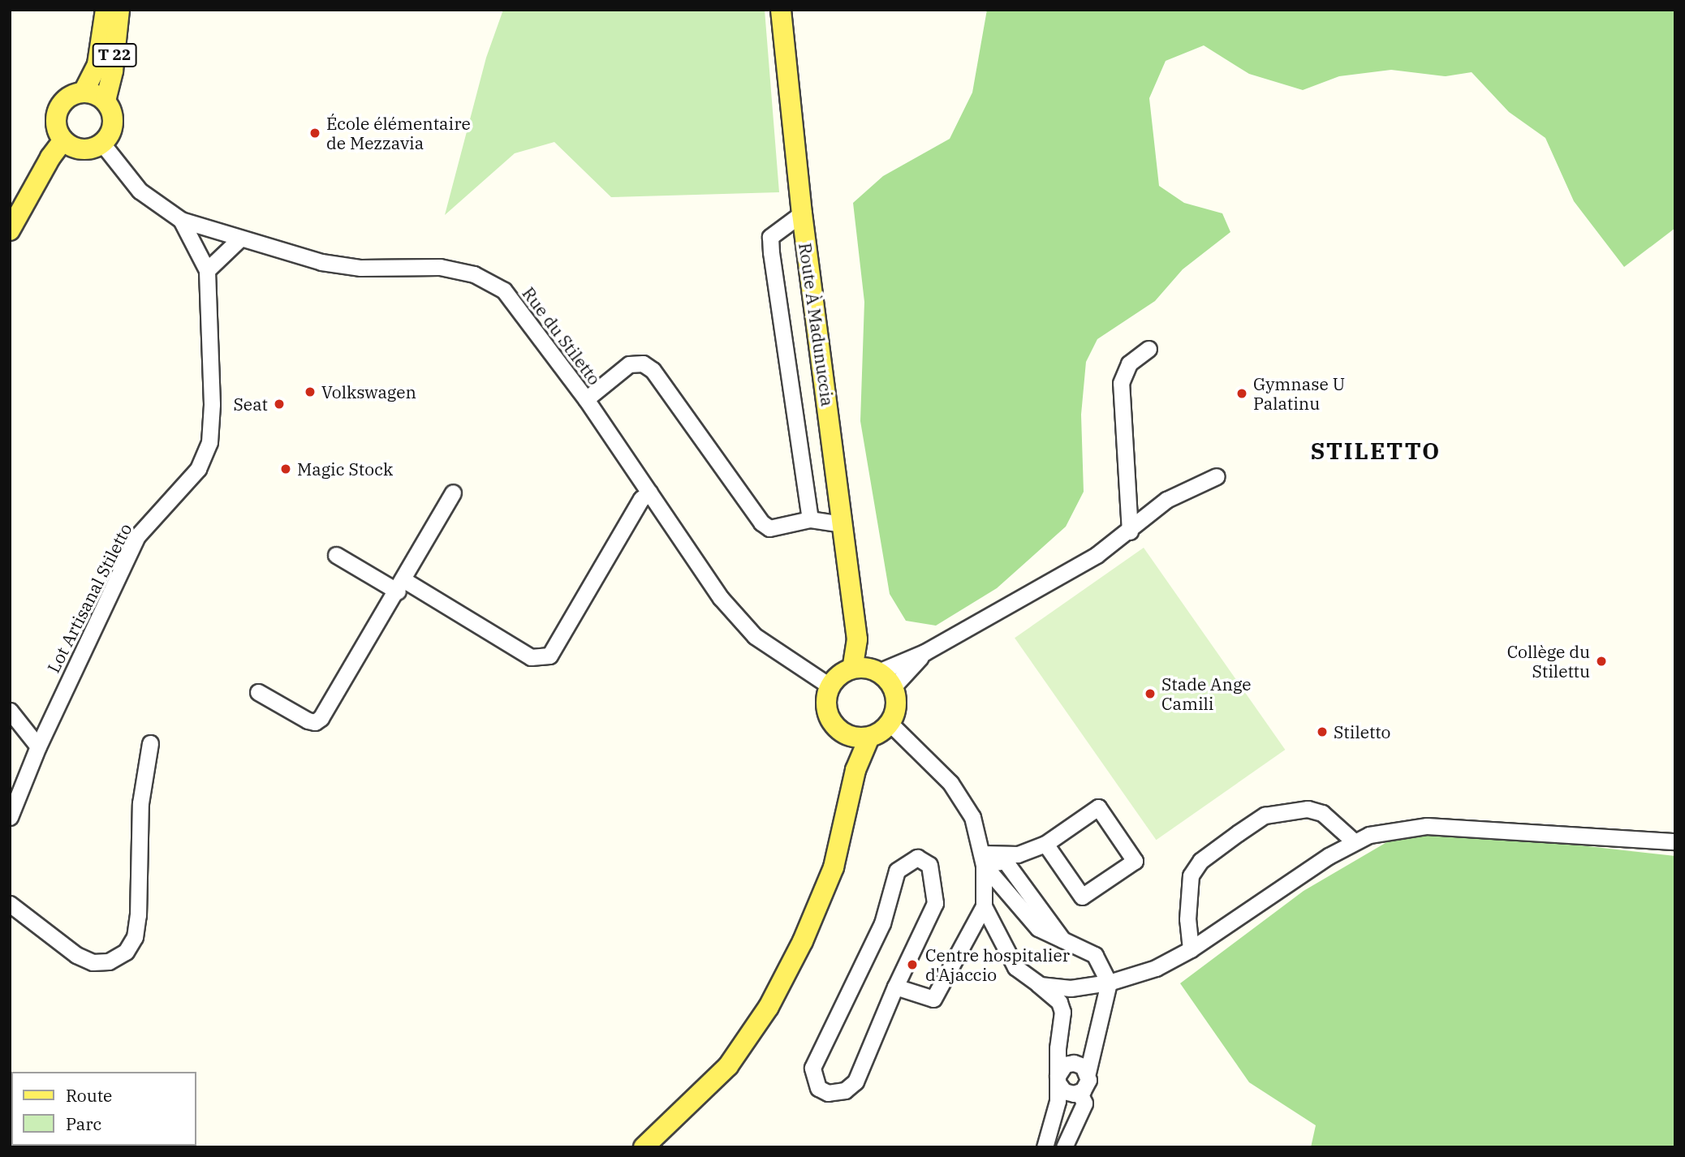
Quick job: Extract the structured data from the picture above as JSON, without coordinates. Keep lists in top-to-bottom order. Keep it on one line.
{"streets":{"main road":["T 22","Route À Madunuccia"],"street":["Rue du Stiletto","Lot Artisanal Stiletto"]},"crossings":[["T 22","Rue du Stiletto"],["Route À Madunuccia","Rue du Stiletto"]],"districts":["STILETTO"],"places":["École élémentaire de Mezzavia","Volkswagen","Gymnase U Palatinu","Seat","Magic Stock","Collège du Stilettu","Stade Ange Camili","Stiletto","Centre hospitalier d'Ajaccio"],"legend":["Route","Parc"]}
